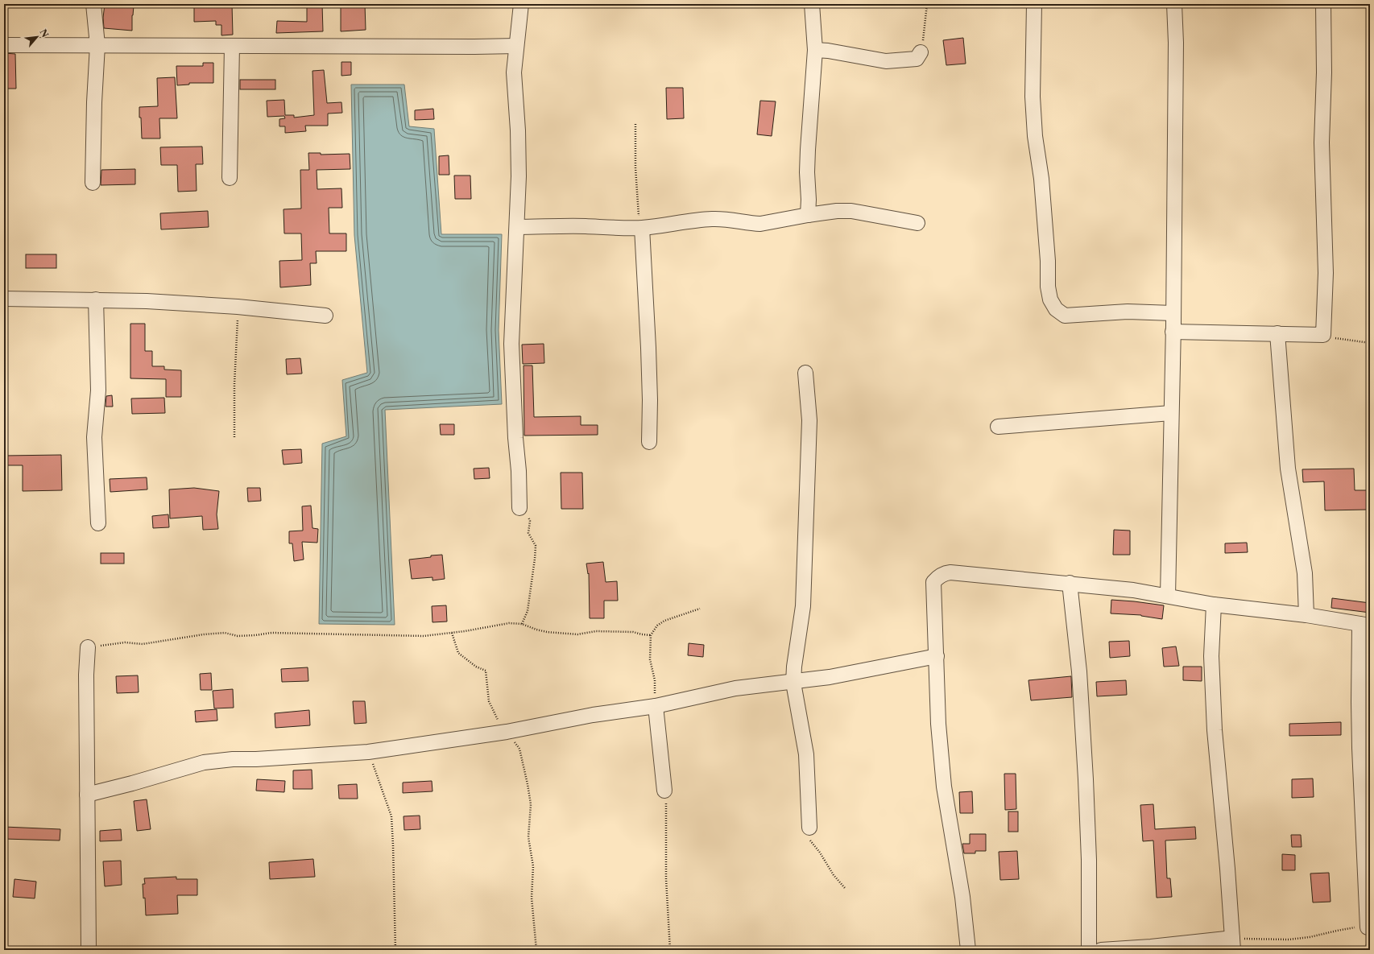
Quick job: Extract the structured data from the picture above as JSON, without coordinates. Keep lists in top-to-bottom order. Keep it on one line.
{"north":"top right"}
